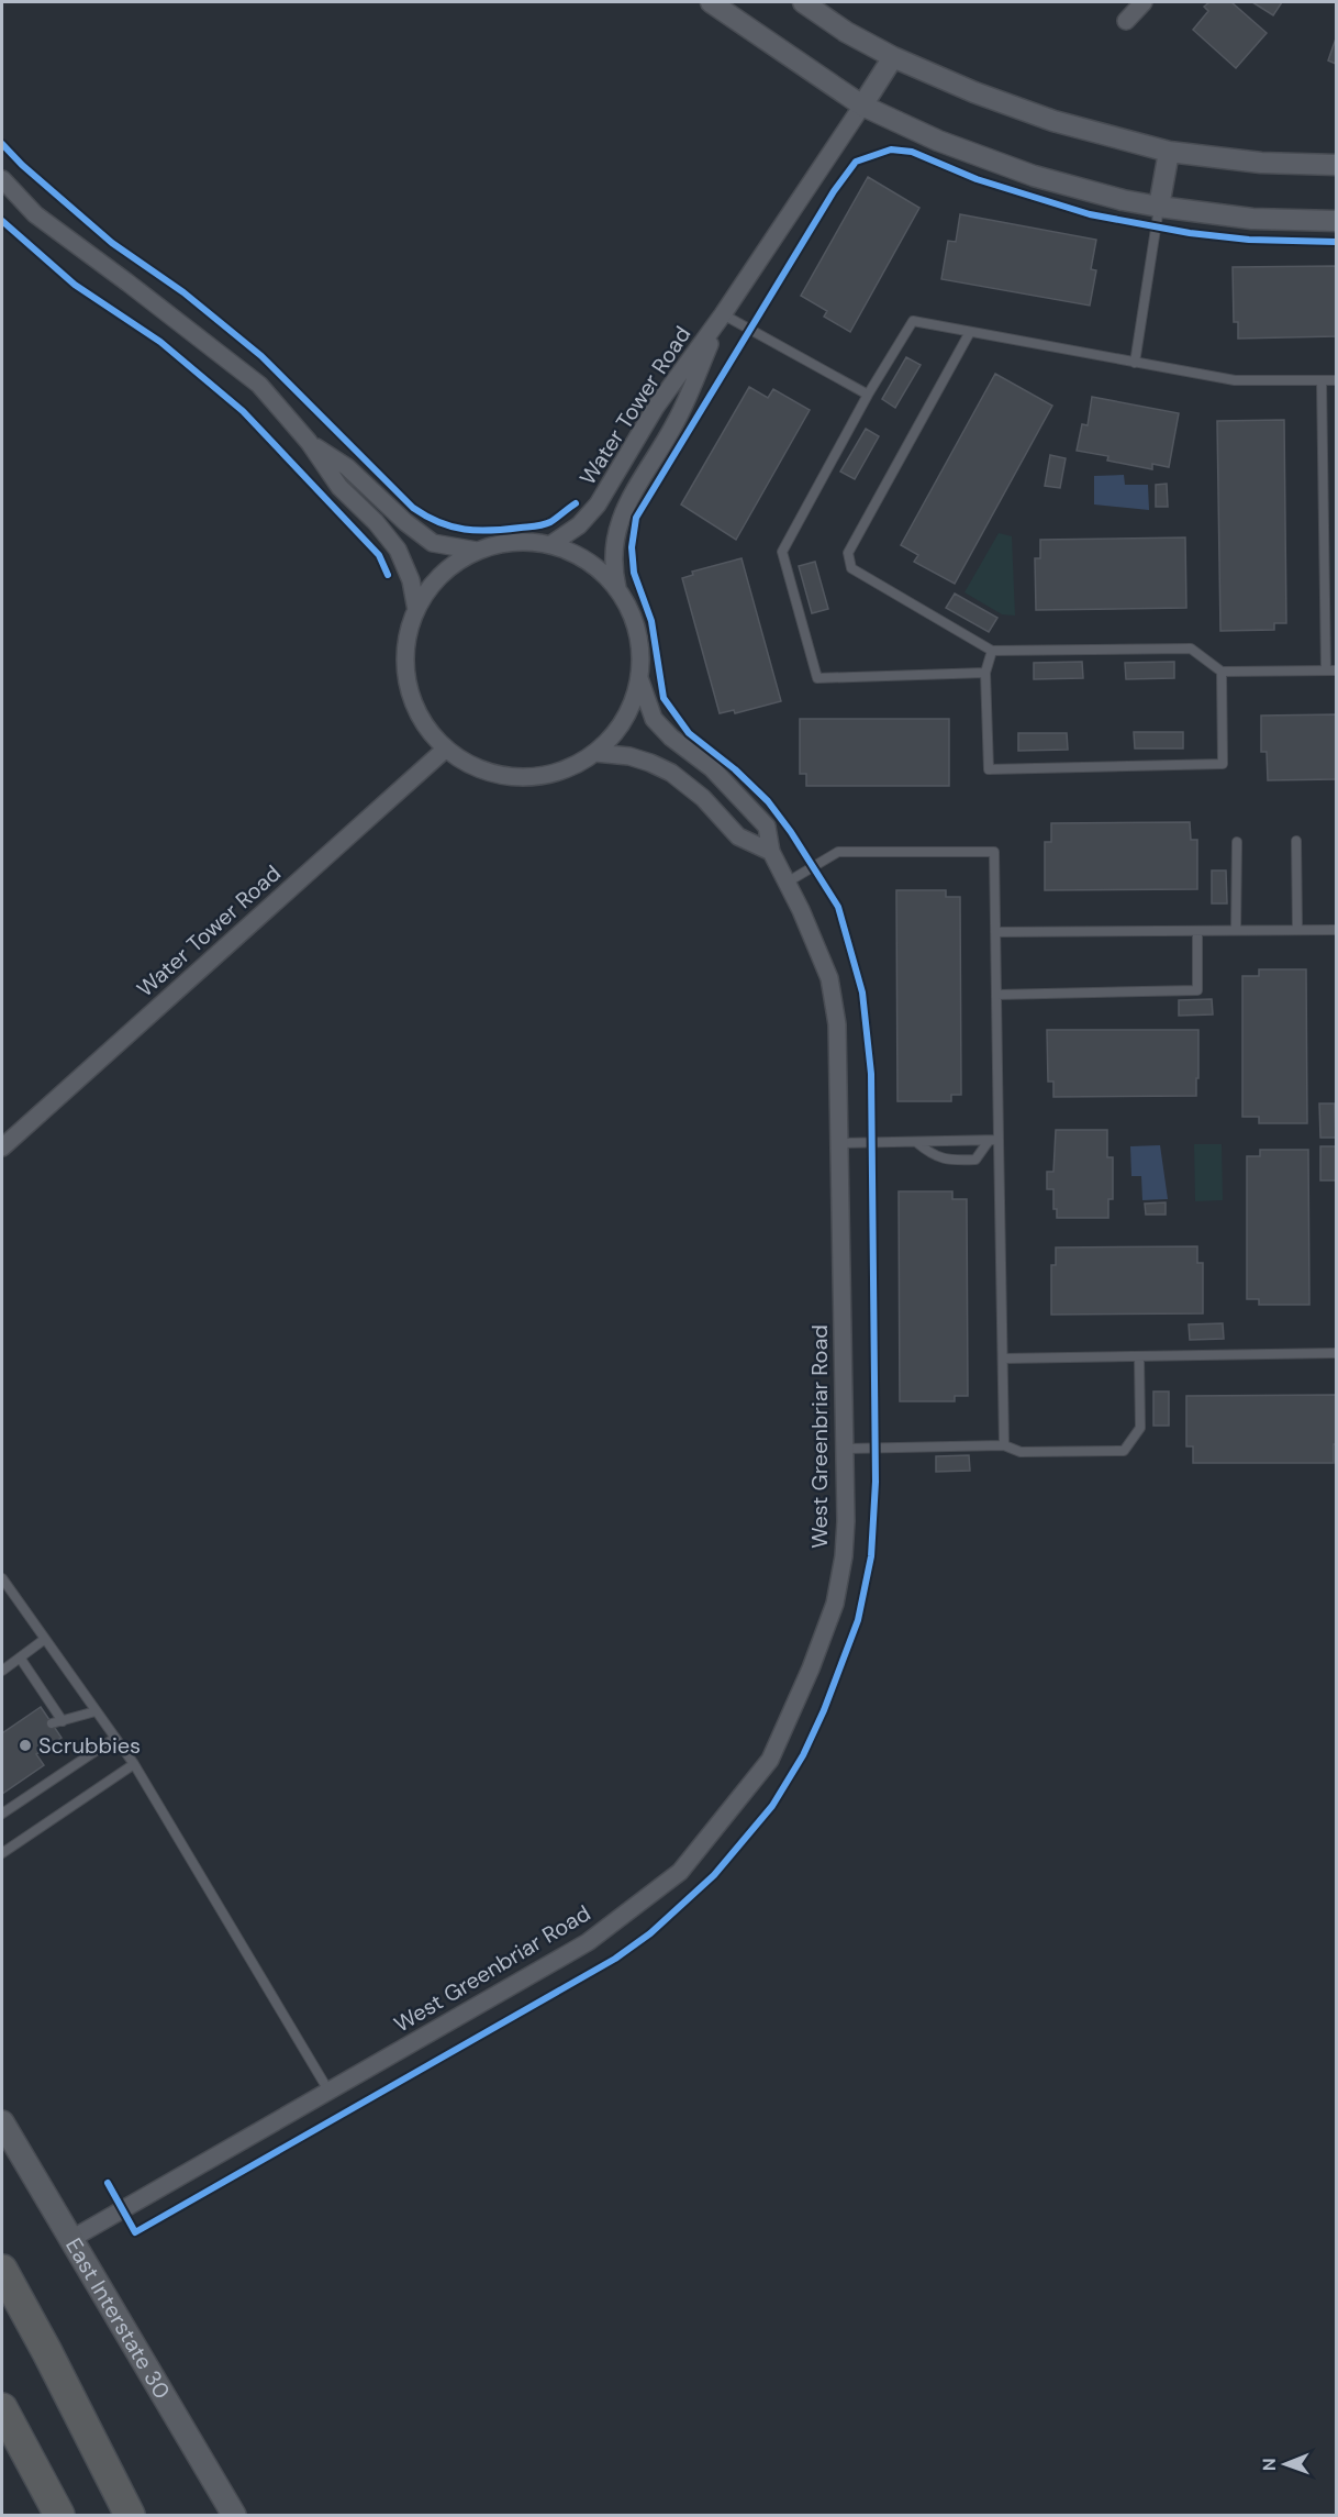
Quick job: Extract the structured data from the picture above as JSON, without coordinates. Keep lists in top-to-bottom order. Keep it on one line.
{"streets":{"main road":["East Interstate 30"],"street":["Water Tower Road","West Greenbriar Road"]},"crossings":[["Water Tower Road","West Greenbriar Road"],["West Greenbriar Road","East Interstate 30"]],"places":["Scrubbies"],"north":"left"}
